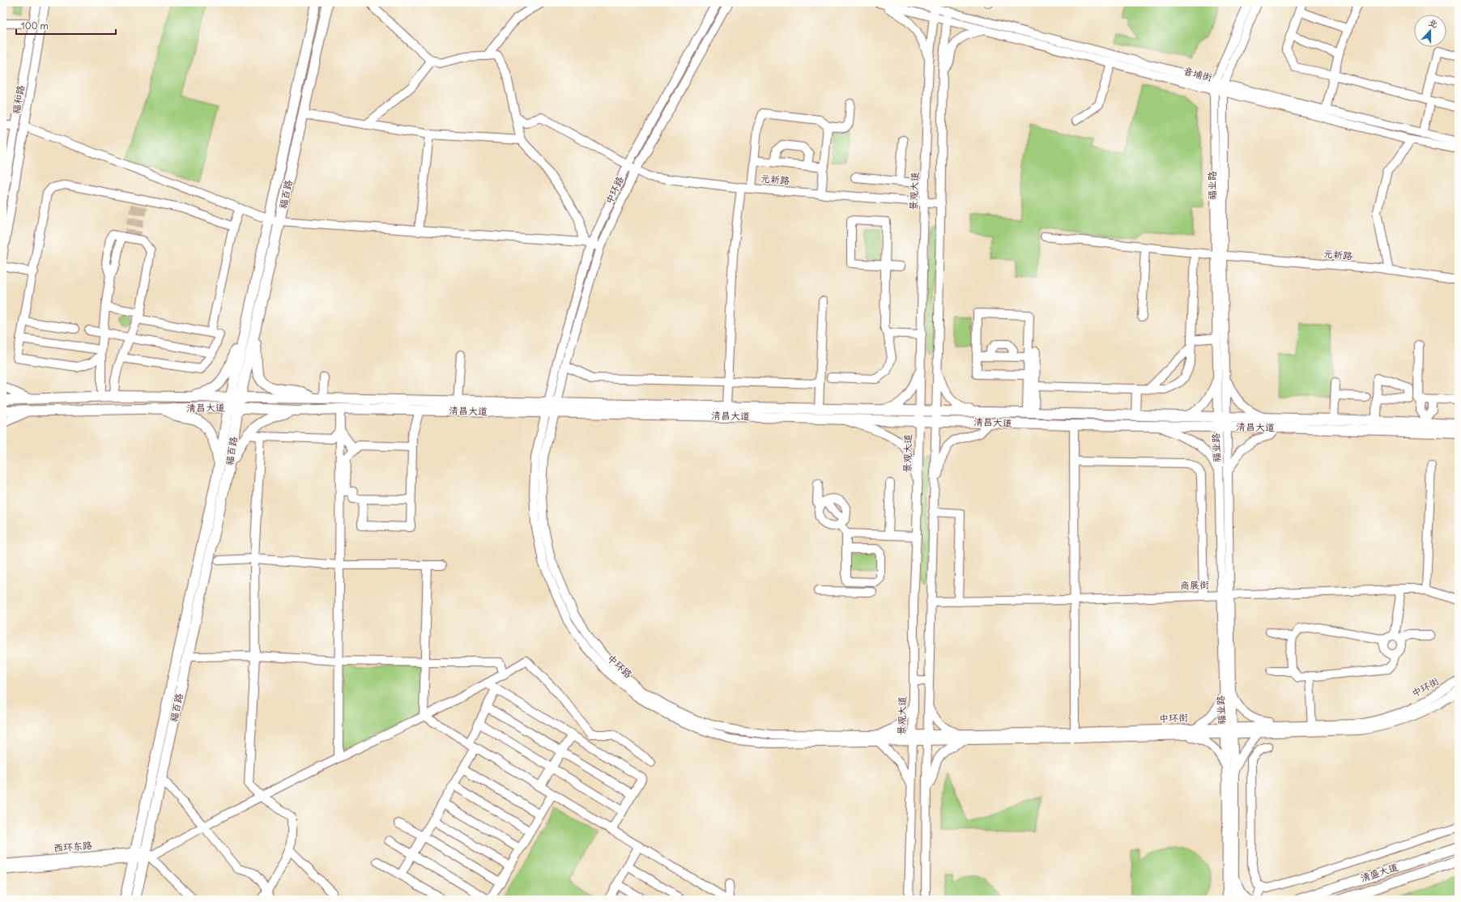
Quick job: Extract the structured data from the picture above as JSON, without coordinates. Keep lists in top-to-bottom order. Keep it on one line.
{"streets":{"main road":["福百路","清昌大道","清盛大道"],"street":["音埔街","福和路","元新路","福业路","中环路","景观大道","商展街","中环街","西环东路"]},"crossings":[["音埔街","福业路"],["音埔街","景观大道"],["元新路","福业路"],["元新路","中环路"],["元新路","景观大道"],["福业路","清昌大道"],["福业路","商展街"],["福业路","中环街"],["中环路","清昌大道"],["中环路","中环街"],["景观大道","清昌大道"],["景观大道","中环街"],["福百路","清昌大道"],["福百路","西环东路"]],"scale_bar":"100 m","north":"top"}
